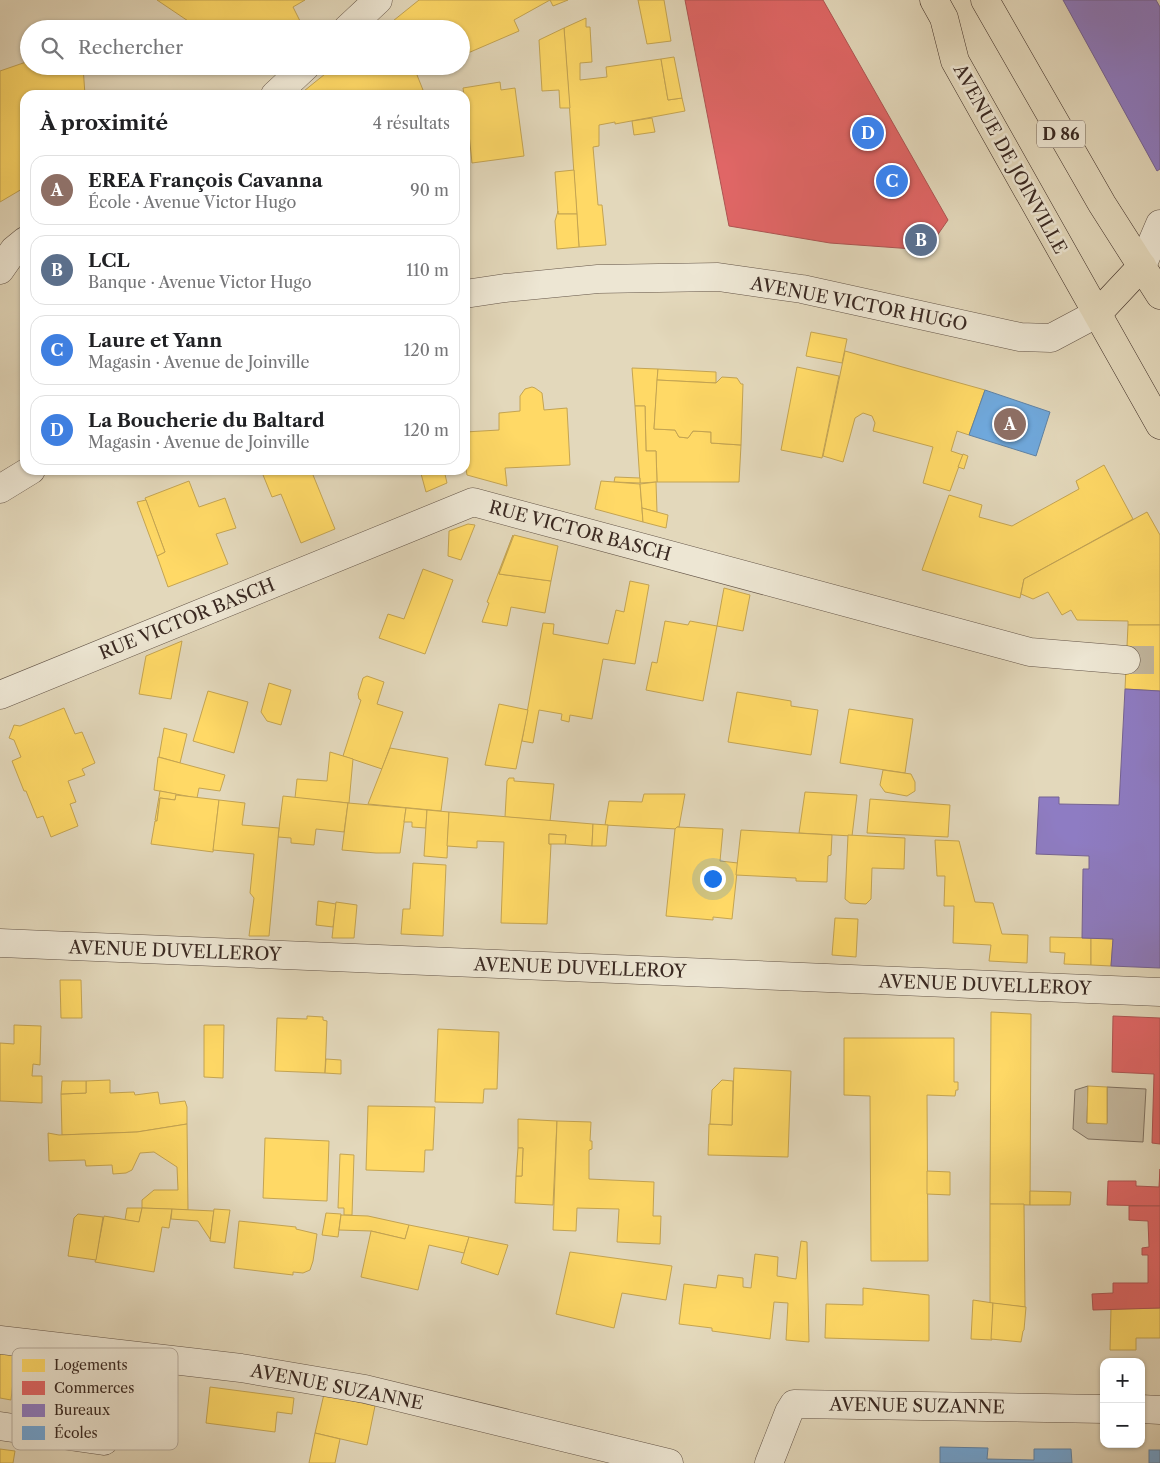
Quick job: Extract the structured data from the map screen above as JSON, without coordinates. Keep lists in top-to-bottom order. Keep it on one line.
{"streets":{"main road":["D 86","AVENUE DE JOINVILLE"],"street":["AVENUE VICTOR HUGO","RUE VICTOR BASCH","AVENUE DUVELLEROY","AVENUE SUZANNE"]},"crossings":[["AVENUE DE JOINVILLE","AVENUE VICTOR HUGO"]],"legend":["Logements","Commerces","Bureaux","Écoles"],"page":{"search":"Rechercher","heading":["À proximité","4 résultats"],"pins":["D","C","B","A"],"list":[{"mark":"A","name":"EREA François Cavanna","note":"École · Avenue Victor Hugo","value":"90 m"},{"mark":"B","name":"LCL","note":"Banque · Avenue Victor Hugo","value":"110 m"},{"mark":"C","name":"Laure et Yann","note":"Magasin · Avenue de Joinville","value":"120 m"},{"mark":"D","name":"La Boucherie du Baltard","note":"Magasin · Avenue de Joinville","value":"120 m"}],"map_buttons":["+","−"]}}
